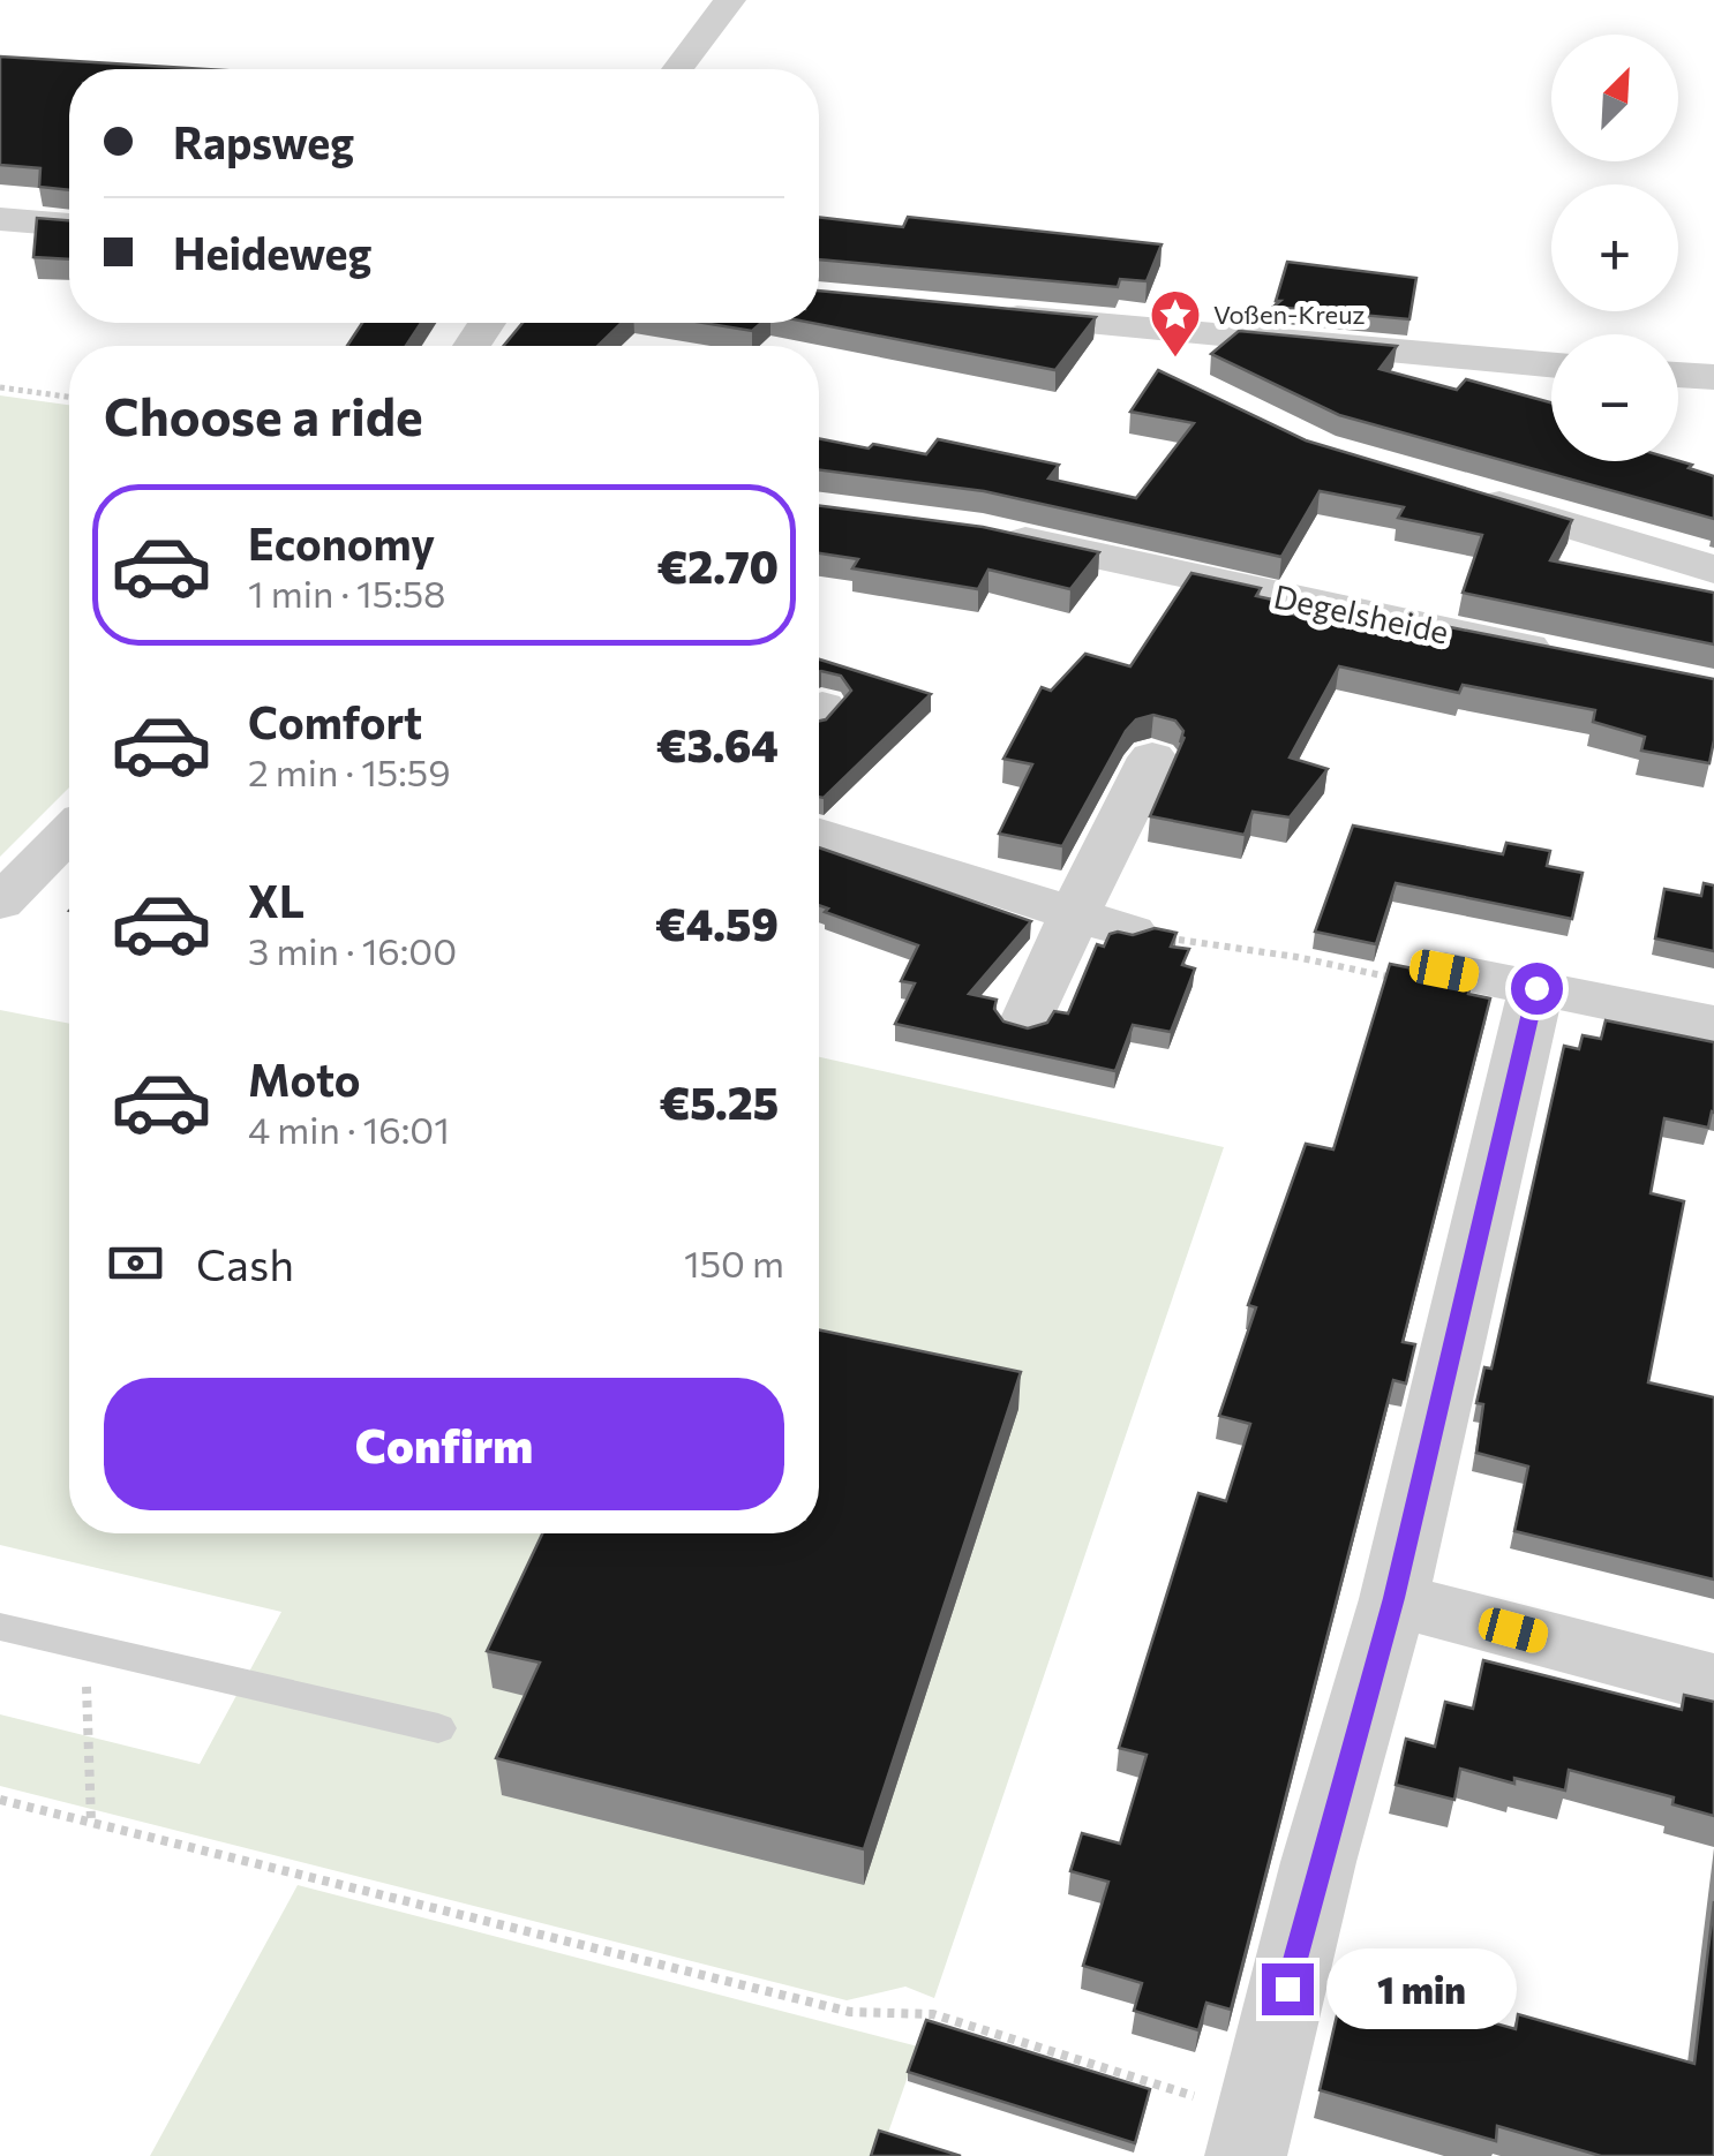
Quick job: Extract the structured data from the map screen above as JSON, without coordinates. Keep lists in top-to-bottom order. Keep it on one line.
{"streets":{"street":["Degelsheide"]},"places":{"place":["Voßen-Kreuz"]},"north":"top right","page":{"map_buttons":["+","−"],"banner":["Rapsweg","Heideweg"],"heading":"Choose a ride","list":[{"name":"Economy","note":"1 min · 15:58","value":"€2.70"},{"name":"Comfort","note":"2 min · 15:59","value":"€3.64"},{"name":"XL","note":"3 min · 16:00","value":"€4.59"},{"name":"Moto","note":"4 min · 16:01","value":"€5.25"}],"pay":["Cash","150 m"],"buttons":"Confirm","bubble":"1 min"}}
